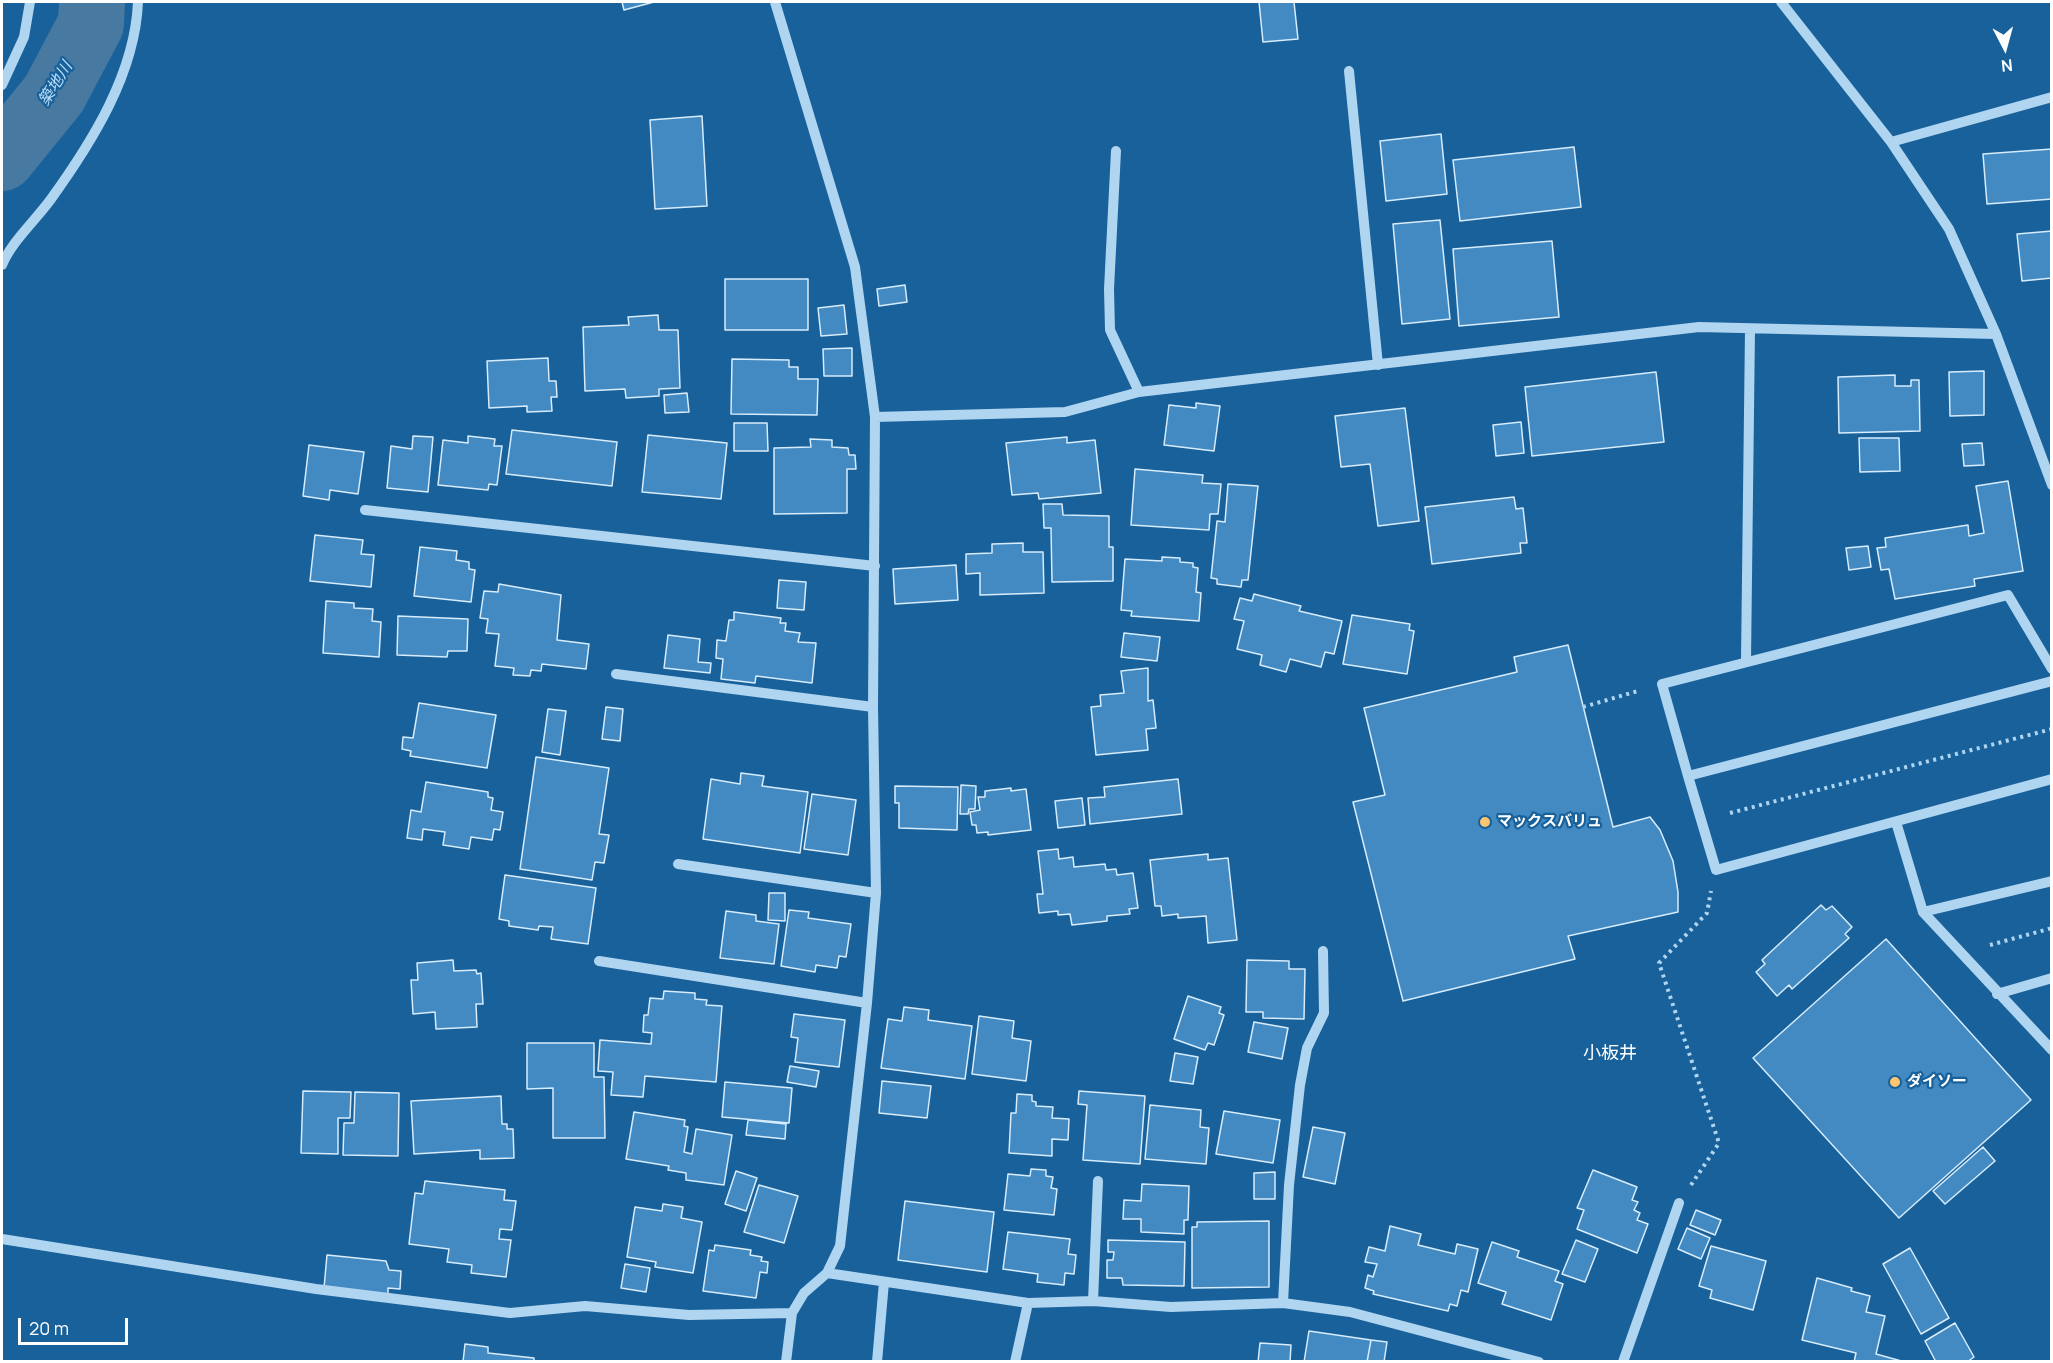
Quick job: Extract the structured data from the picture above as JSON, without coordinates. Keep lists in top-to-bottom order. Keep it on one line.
{"districts":["小板井"],"water":["築地川"],"places":["マックスバリュ","ダイソー"],"scale_bar":"20 m","north":"bottom"}
